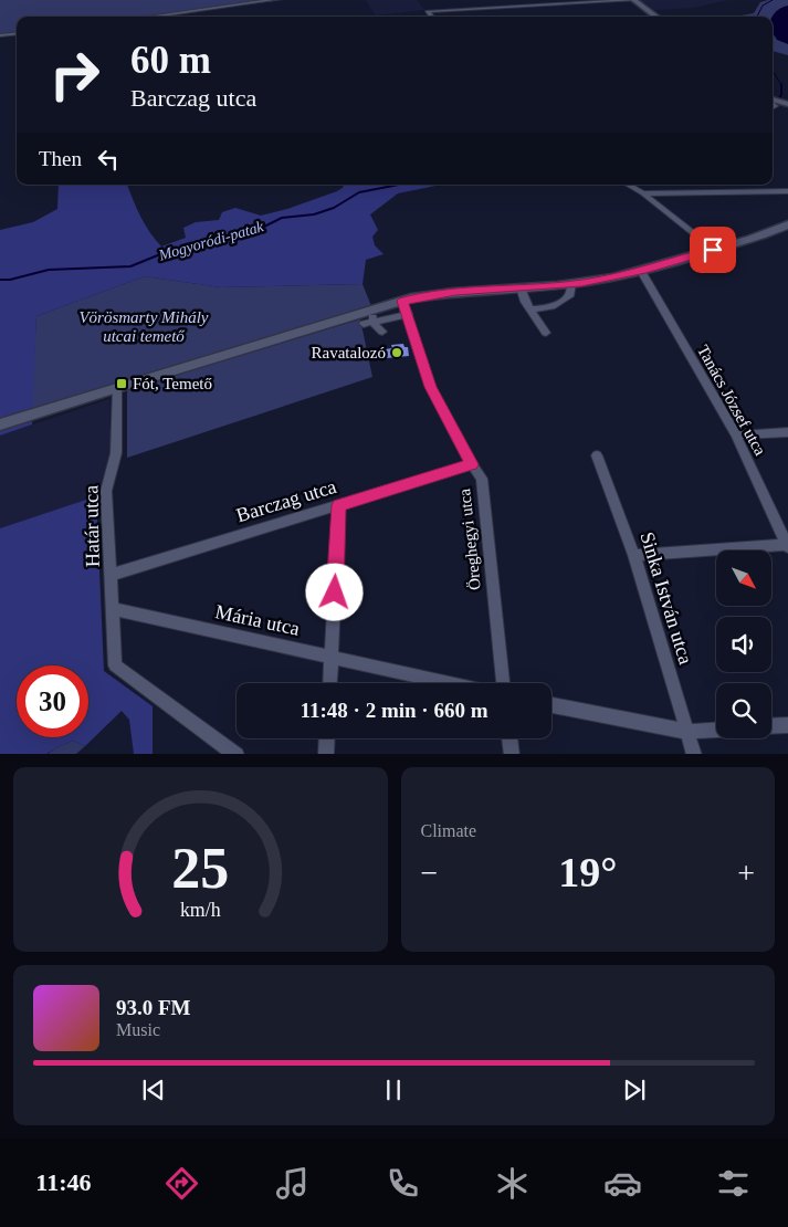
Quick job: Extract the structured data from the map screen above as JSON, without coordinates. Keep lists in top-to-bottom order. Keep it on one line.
{"streets":{"street":["Tanács József utca","Barczag utca","Határ utca","Öreghegyi utca","Sinka István utca","Mária utca"]},"crossings":[["Barczag utca","Határ utca"],["Barczag utca","Öreghegyi utca"],["Határ utca","Mária utca"]],"water":["Mogyoródi-patak"],"parks":["Vörösmarty Mihály utcai temető"],"places":{"other":["Ravatalozó"],"transit":["Fót, Temető"]},"north":"bottom right","page":{"turn":["60 m","Barczag utca"],"then":"Then","limit":"30","trip":"11:48 · 2 min · 660 m","tile":"Climate","heat":["−","19°","+"],"song":["93.0 FM","Music"],"tabs":"11:46","gauge":["25","km/h"]}}
